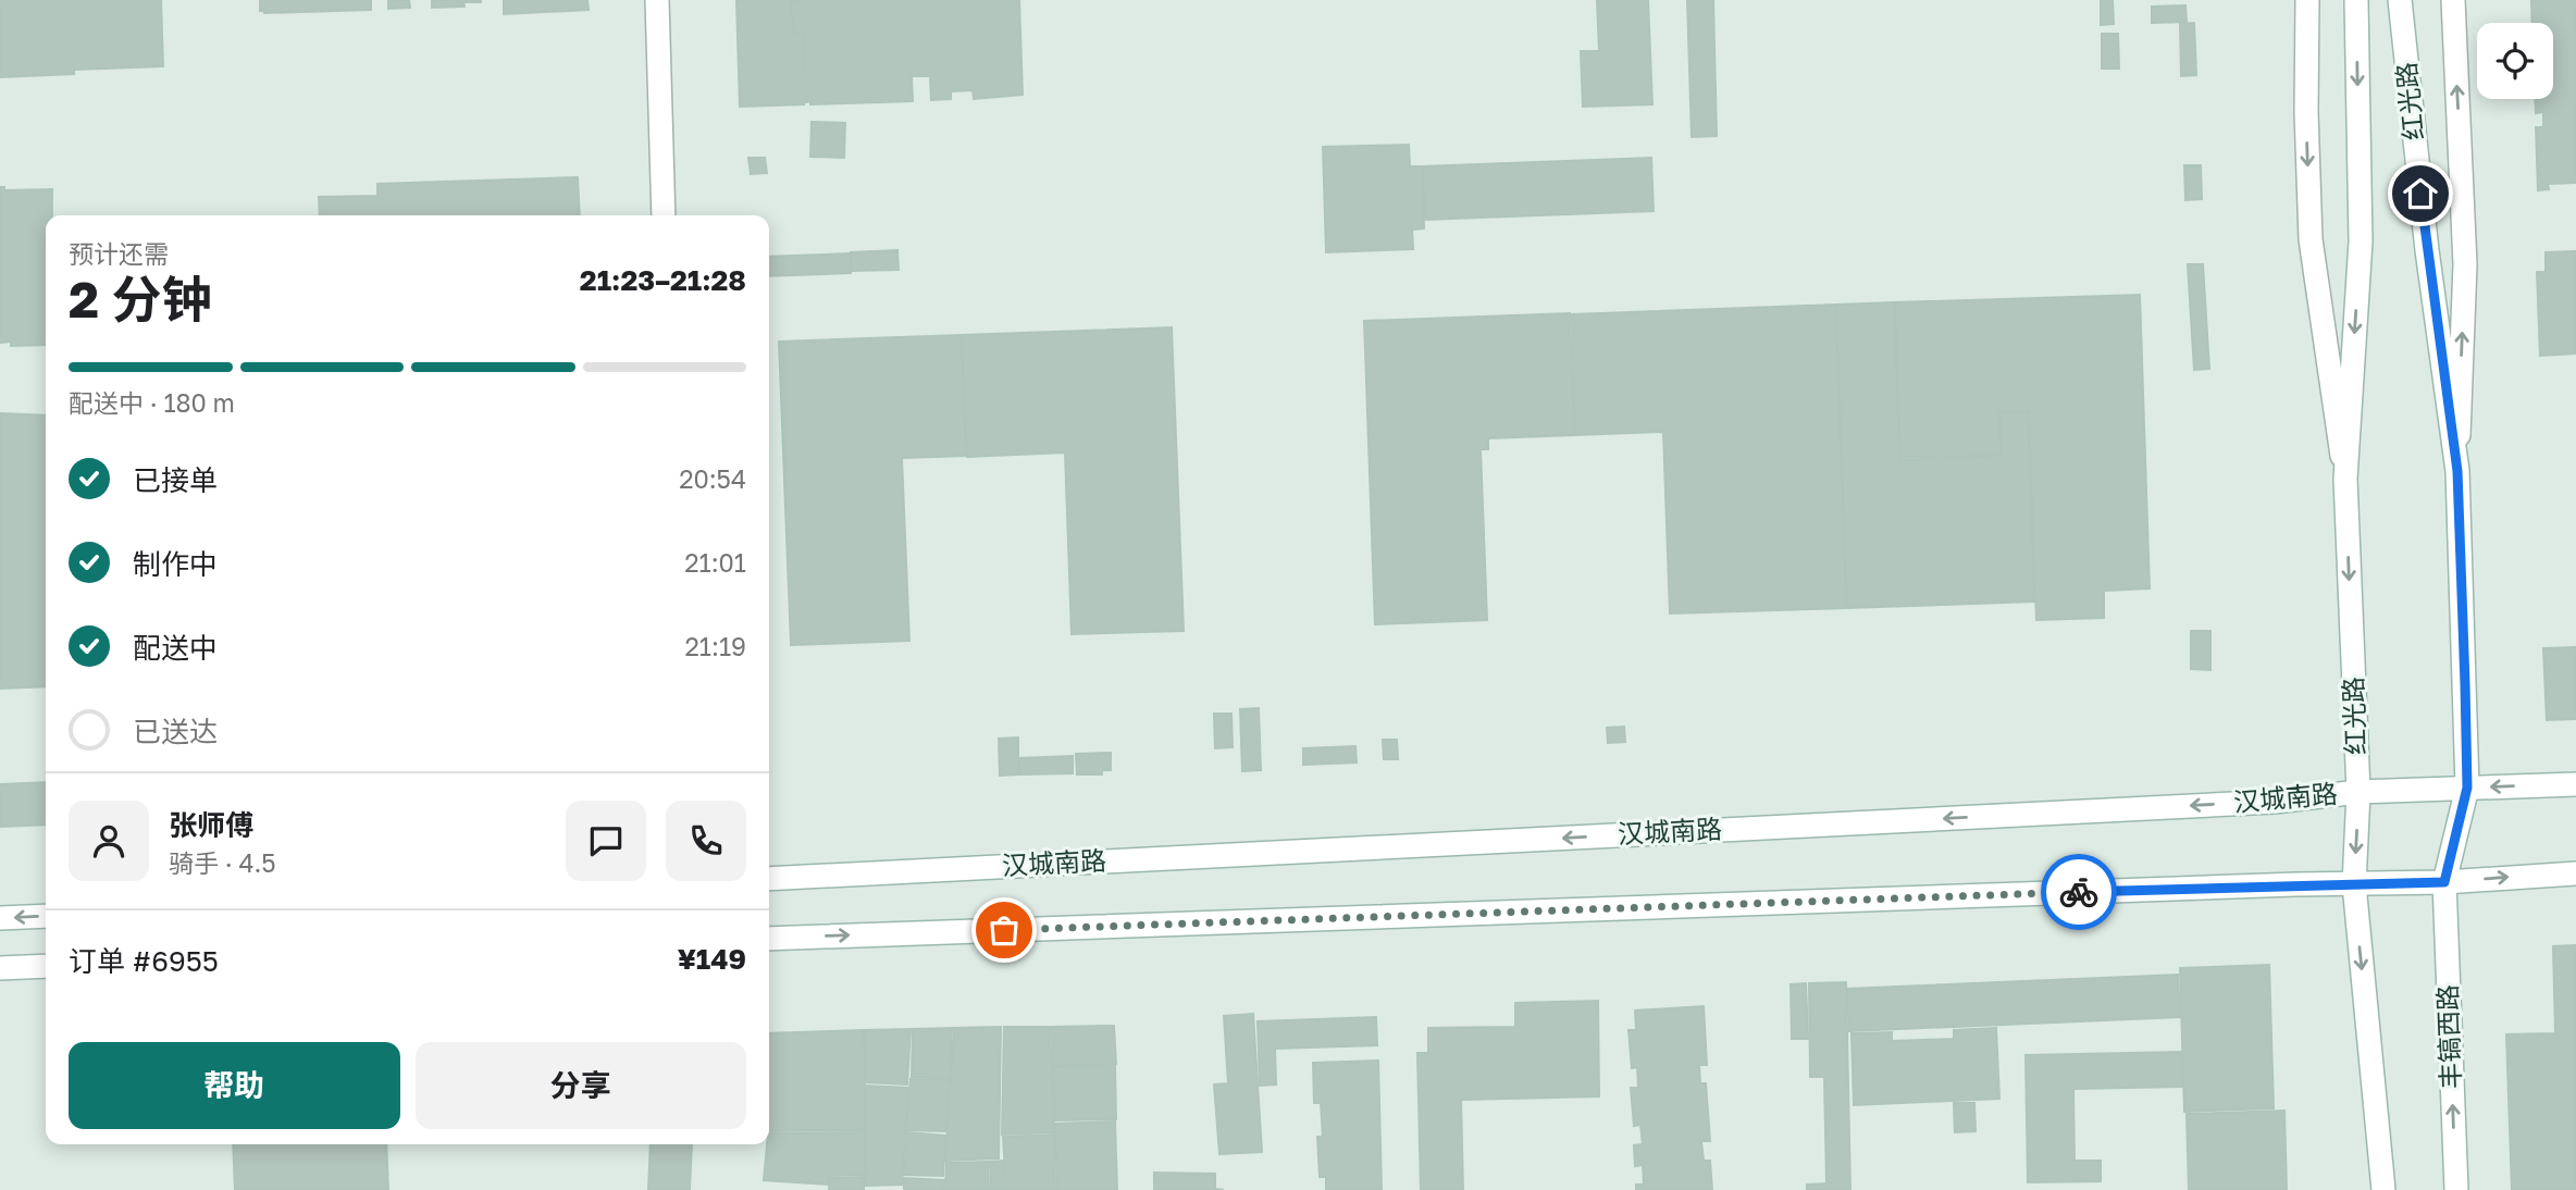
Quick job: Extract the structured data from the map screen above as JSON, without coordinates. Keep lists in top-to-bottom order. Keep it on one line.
{"streets":{"main road":["红光路","汉城南路","丰镐西路"]},"crossings":[["红光路","汉城南路"],["红光路","丰镐西路"]],"page":{"heading":["2 分钟","预计还需","21:23–21:28"],"panel":["张师傅","骑手 · 4.5","订单 #6955","¥149"],"bar":"配送中 · 180 m","list":[["已接单","20:54"],["制作中","21:01"],["配送中","21:19"],"已送达"],"buttons":["帮助","分享"]}}
